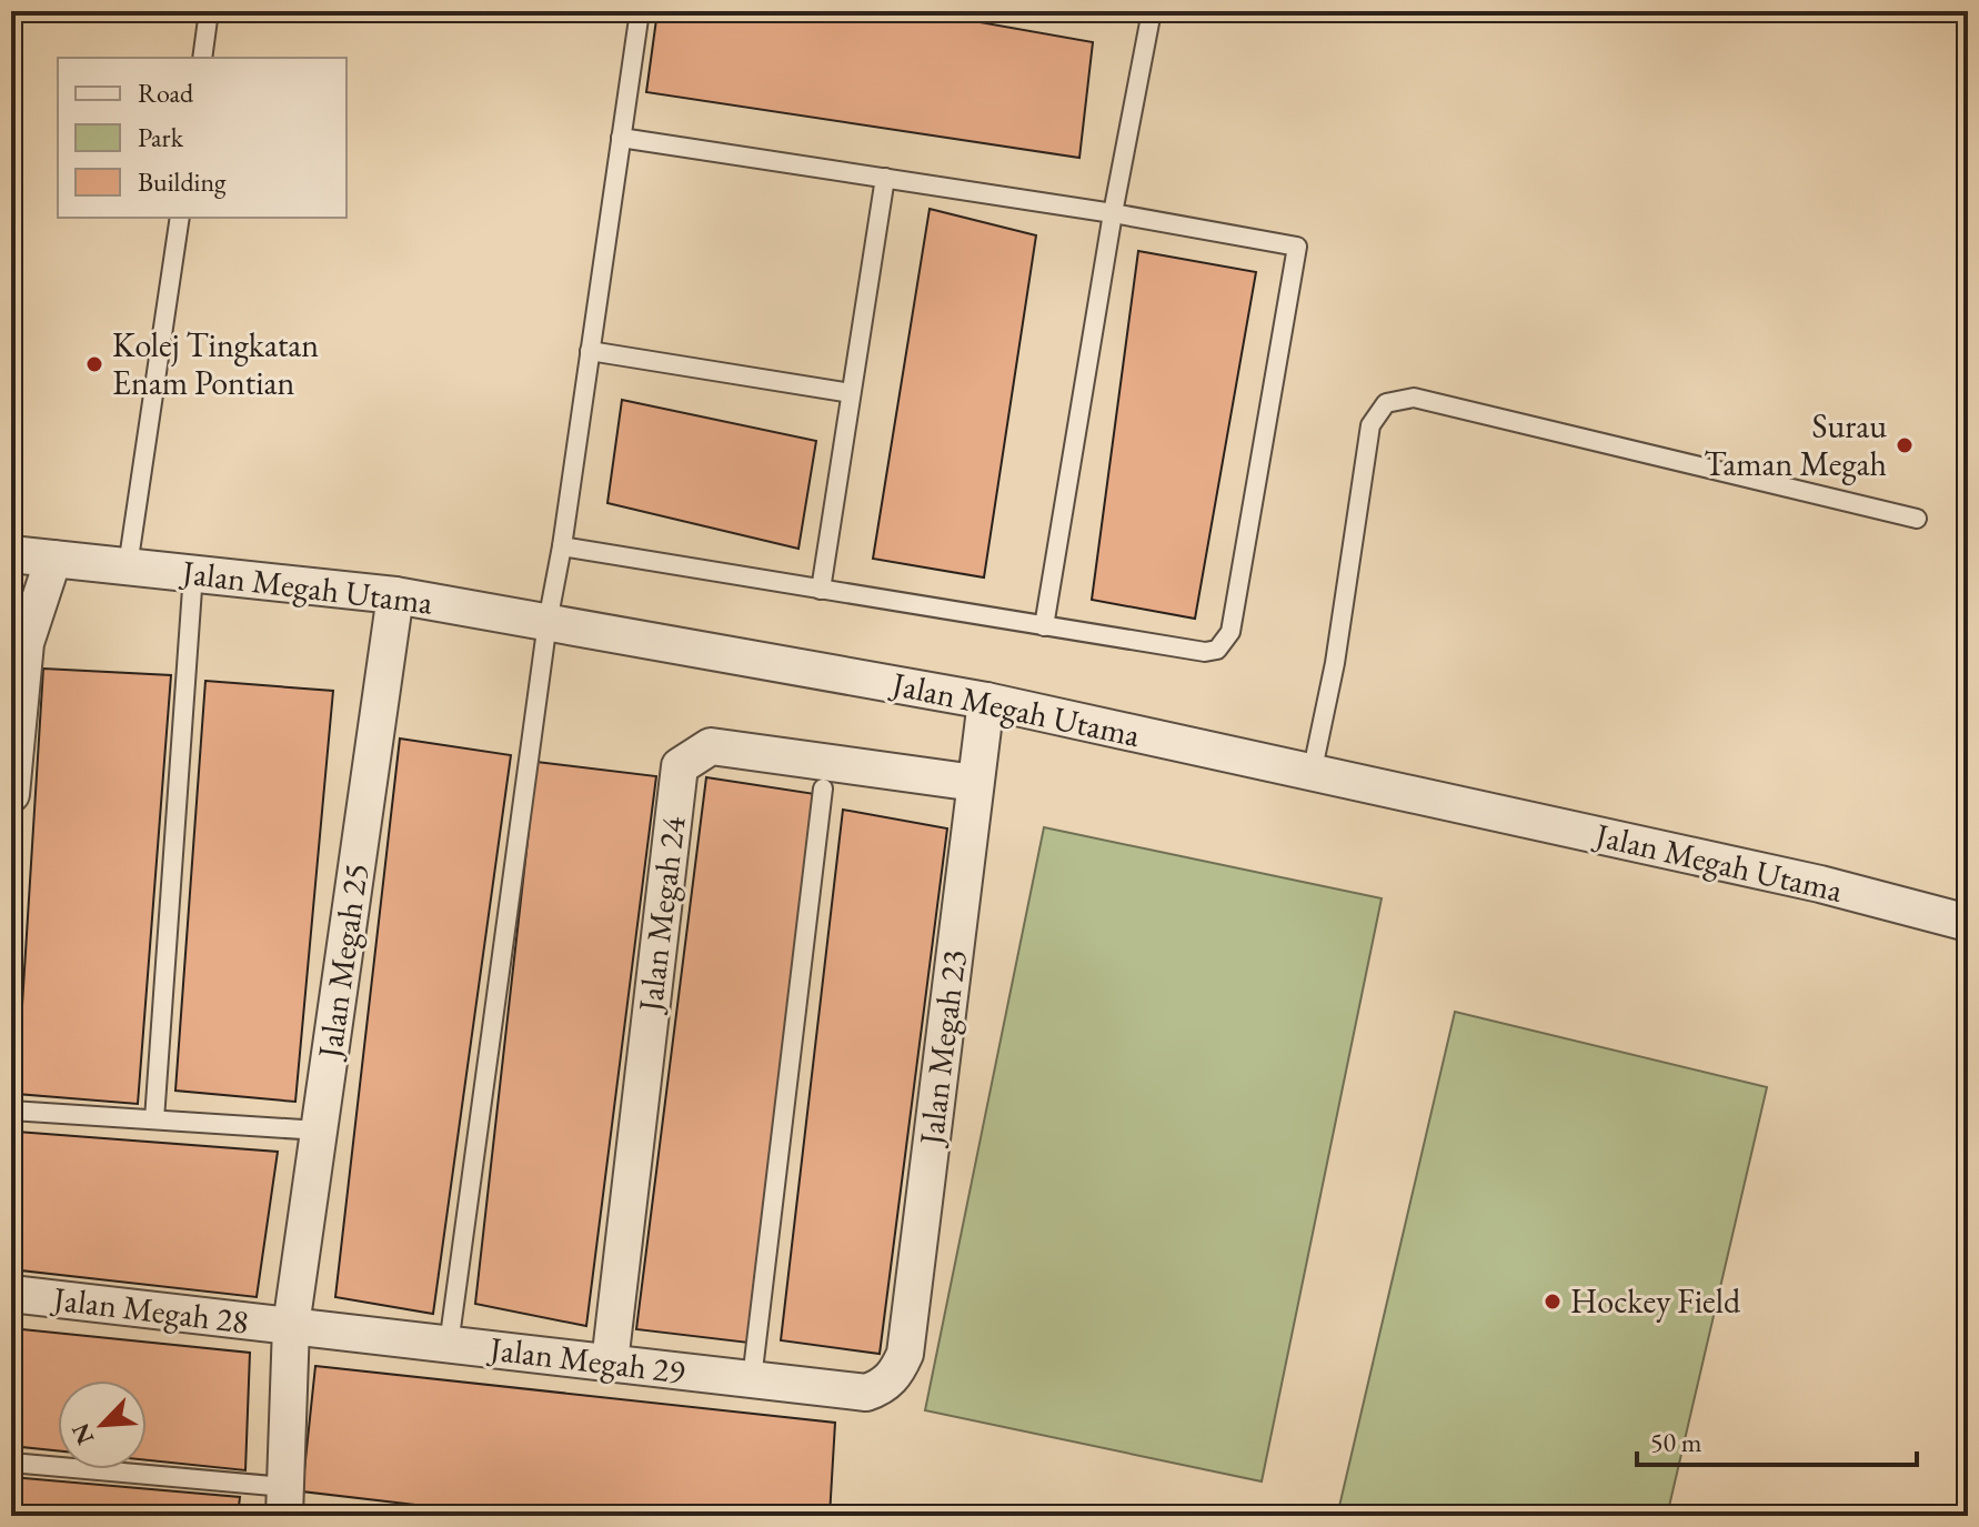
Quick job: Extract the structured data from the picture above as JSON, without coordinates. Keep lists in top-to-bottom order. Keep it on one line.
{"streets":{"street":["Jalan Megah Utama","Jalan Megah 24","Jalan Megah 25","Jalan Megah 23","Jalan Megah 28","Jalan Megah 29"]},"crossings":[["Jalan Megah Utama","Jalan Megah 25"],["Jalan Megah Utama","Jalan Megah 23"],["Jalan Megah 24","Jalan Megah 23"],["Jalan Megah 24","Jalan Megah 29"],["Jalan Megah 25","Jalan Megah 28"],["Jalan Megah 25","Jalan Megah 29"],["Jalan Megah 23","Jalan Megah 29"],["Jalan Megah 28","Jalan Megah 29"]],"places":["Kolej Tingkatan Enam Pontian","Surau Taman Megah","Hockey Field"],"legend":["Road","Park","Building"],"scale_bar":"50 m","north":"bottom left"}
